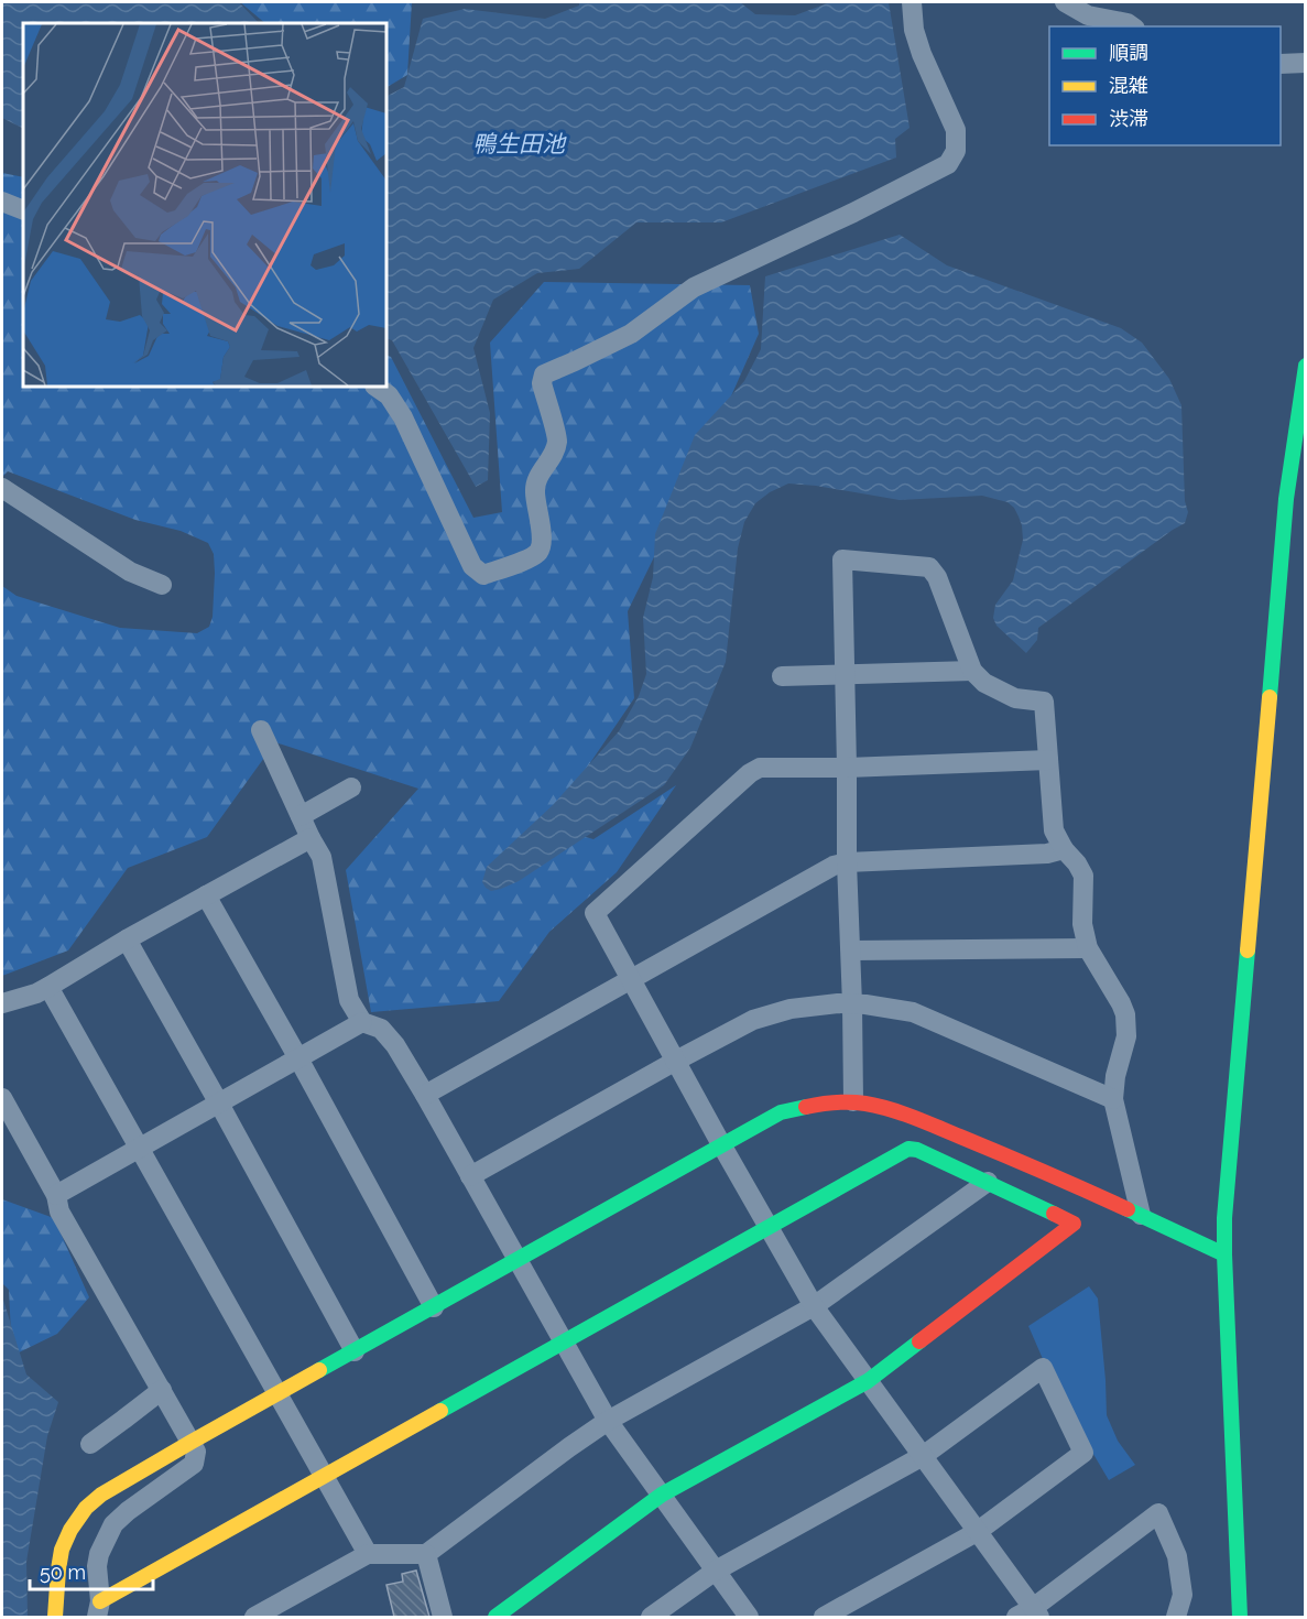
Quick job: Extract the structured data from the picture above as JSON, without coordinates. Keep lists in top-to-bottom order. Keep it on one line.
{"water":["鴨生田池"],"legend":["順調","混雑","渋滞"],"scale_bar":"50 m"}
